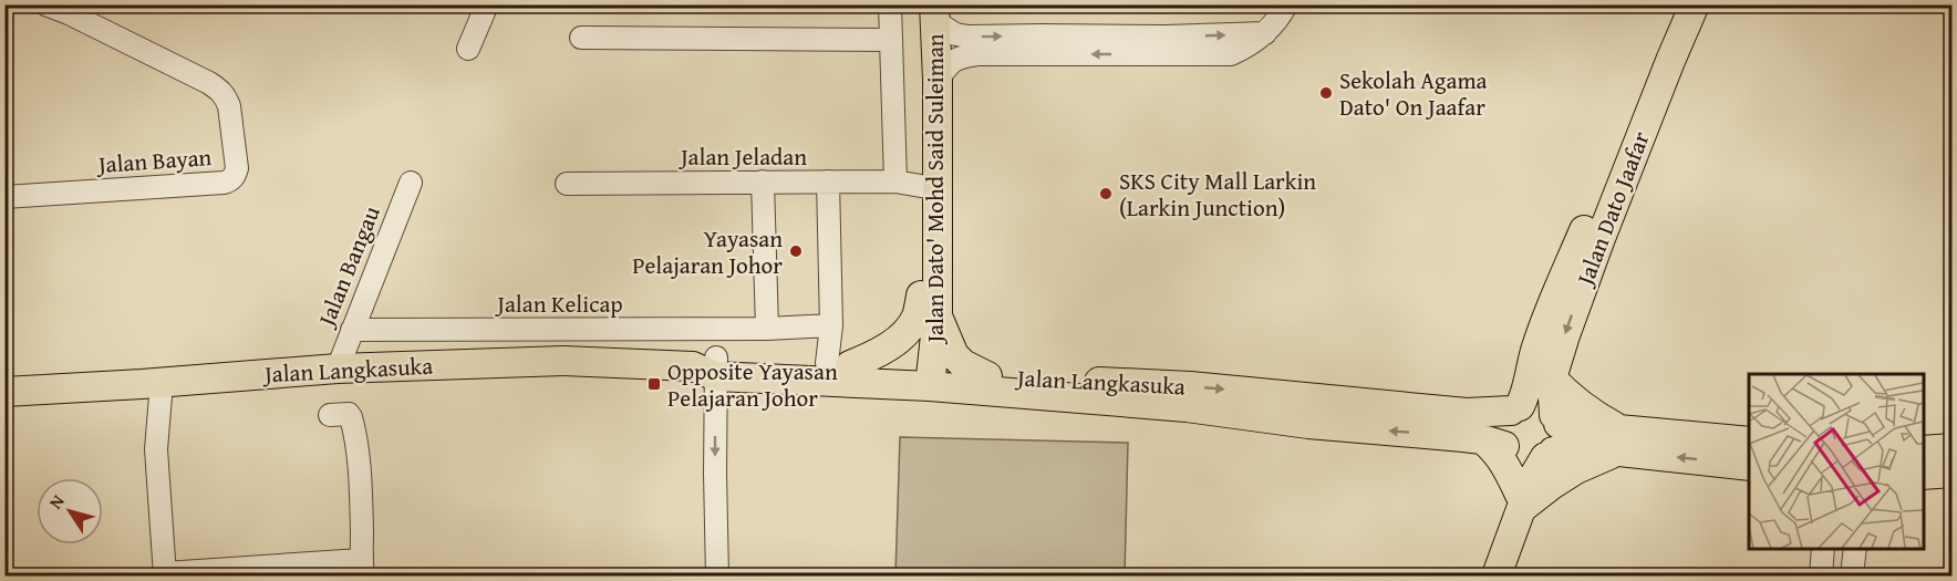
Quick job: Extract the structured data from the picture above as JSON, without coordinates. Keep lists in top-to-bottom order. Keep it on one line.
{"streets":{"main road":["Jalan Dato' Mohd Said Suleiman","Jalan Dato Jaafar","Jalan Langkasuka"],"street":["Jalan Jeladan","Jalan Bayan","Jalan Bangau","Jalan Kelicap"]},"crossings":[["Jalan Jeladan","Jalan Dato' Mohd Said Suleiman"],["Jalan Dato' Mohd Said Suleiman","Jalan Langkasuka"],["Jalan Dato Jaafar","Jalan Langkasuka"],["Jalan Bangau","Jalan Kelicap"],["Jalan Bangau","Jalan Langkasuka"]],"places":{"other":["Sekolah Agama Dato' On Jaafar","SKS City Mall Larkin (Larkin Junction)","Yayasan Pelajaran Johor"],"transit":["Opposite Yayasan Pelajaran Johor"]},"north":"top left"}
